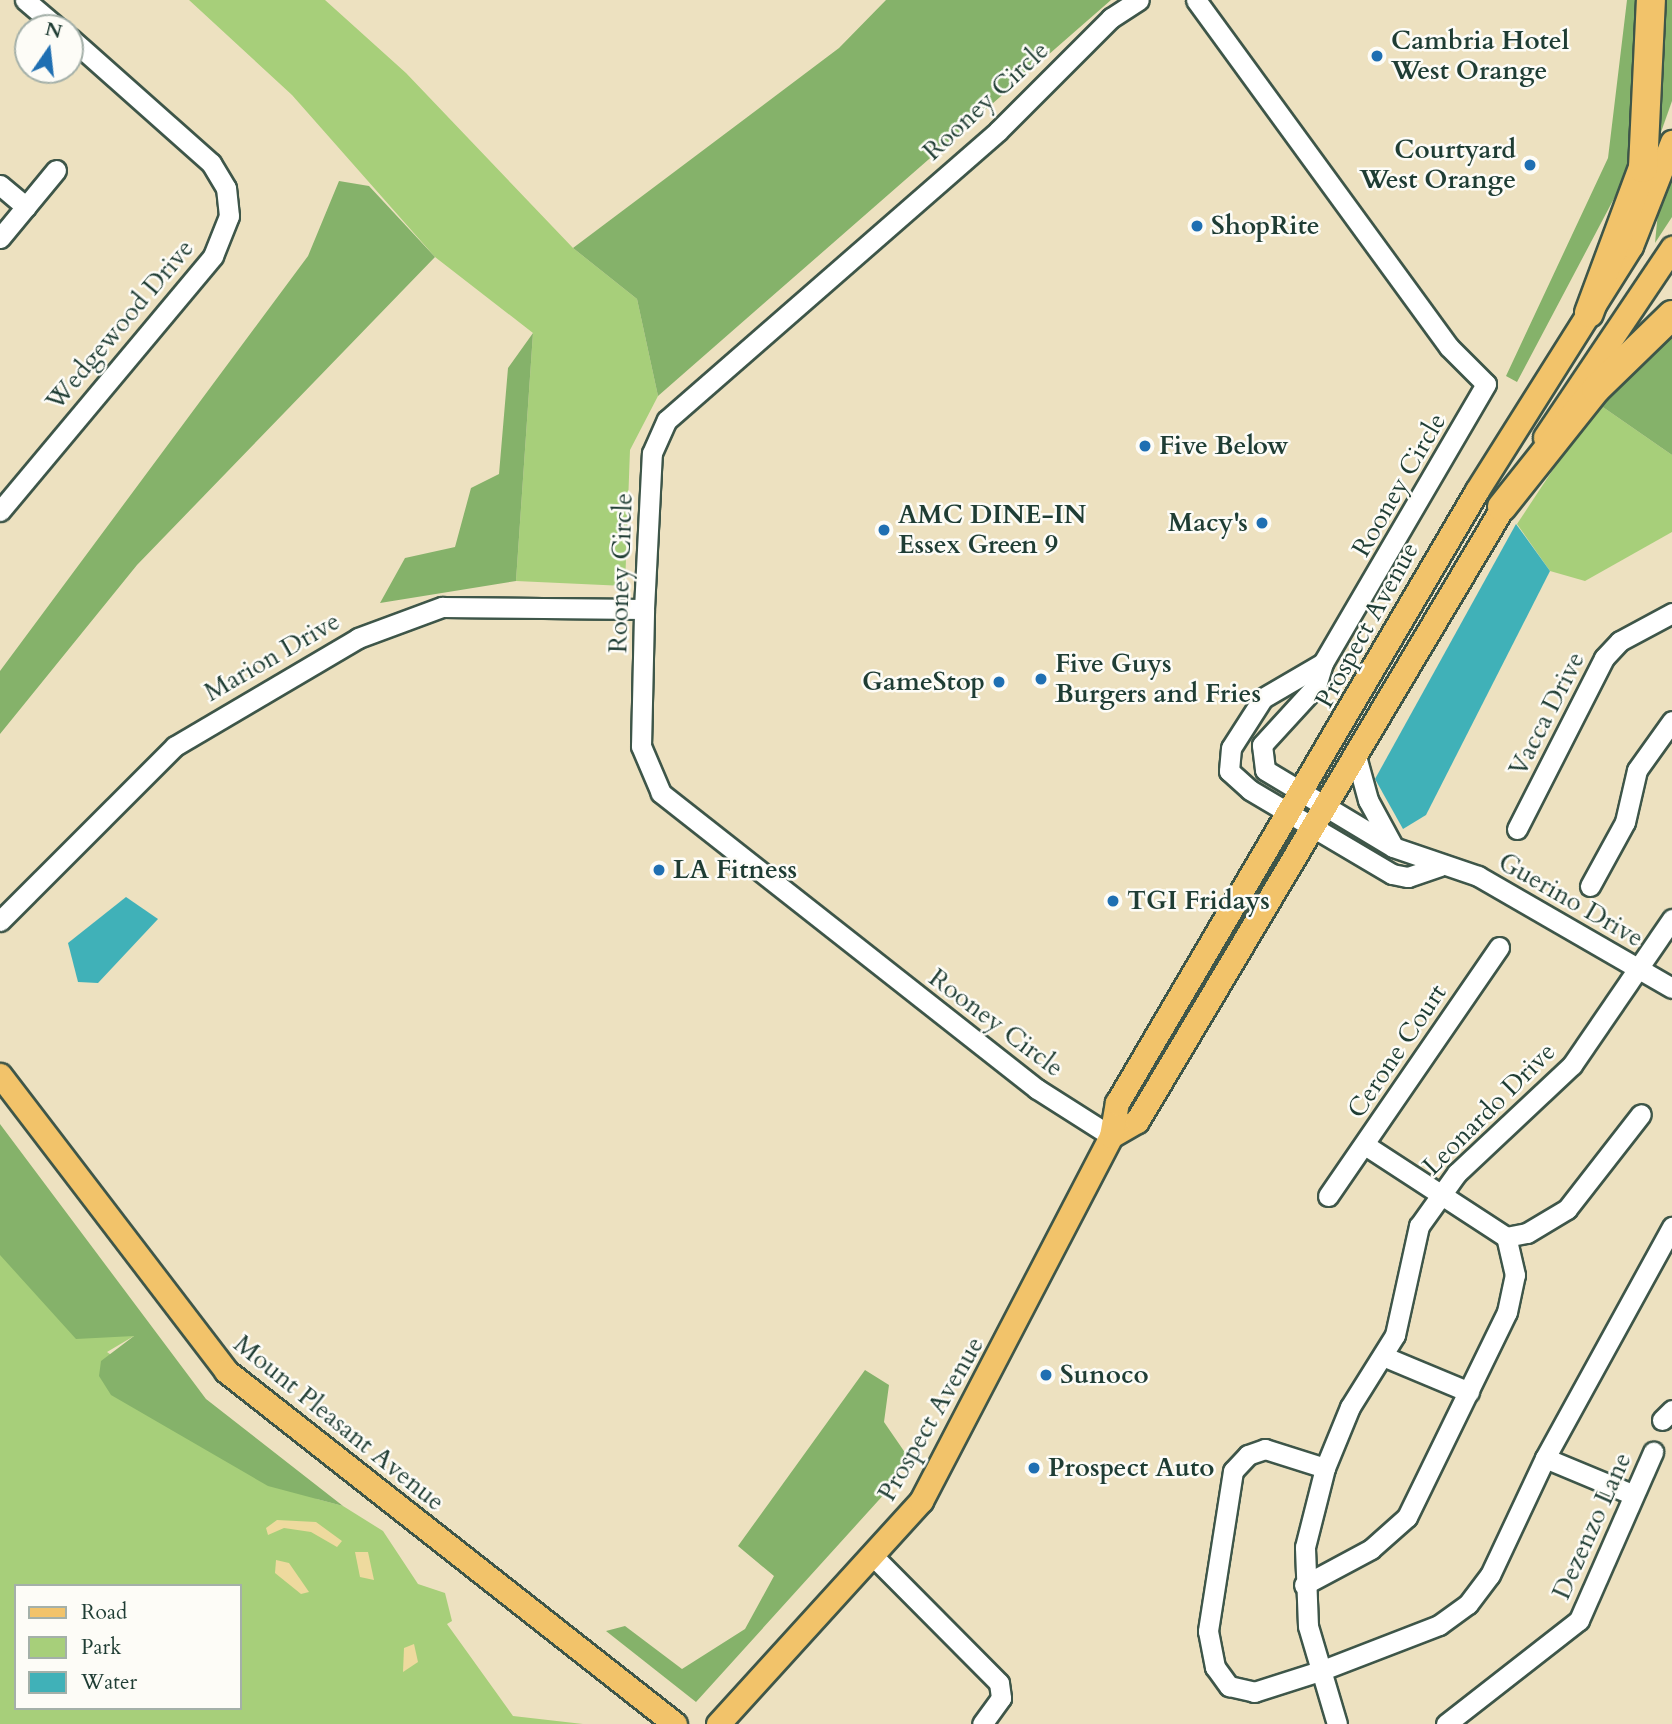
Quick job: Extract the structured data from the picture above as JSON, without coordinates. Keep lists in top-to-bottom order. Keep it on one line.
{"streets":{"main road":["Prospect Avenue","Mount Pleasant Avenue"],"street":["Rooney Circle","Wedgewood Drive","Marion Drive","Vacca Drive","Guerino Drive","Cerone Court","Leonardo Drive","Dezenzo Lane"]},"crossings":[["Rooney Circle","Prospect Avenue"],["Rooney Circle","Marion Drive"],["Rooney Circle","Guerino Drive"],["Prospect Avenue","Guerino Drive"],["Guerino Drive","Leonardo Drive"],["Cerone Court","Leonardo Drive"]],"places":["Cambria Hotel West Orange","Courtyard West Orange","ShopRite","Five Below","Macy's","AMC DINE-IN Essex Green 9","Five Guys Burgers and Fries","GameStop","LA Fitness","TGI Fridays","Sunoco","Prospect Auto"],"legend":["Road","Park","Water"],"north":"top"}
